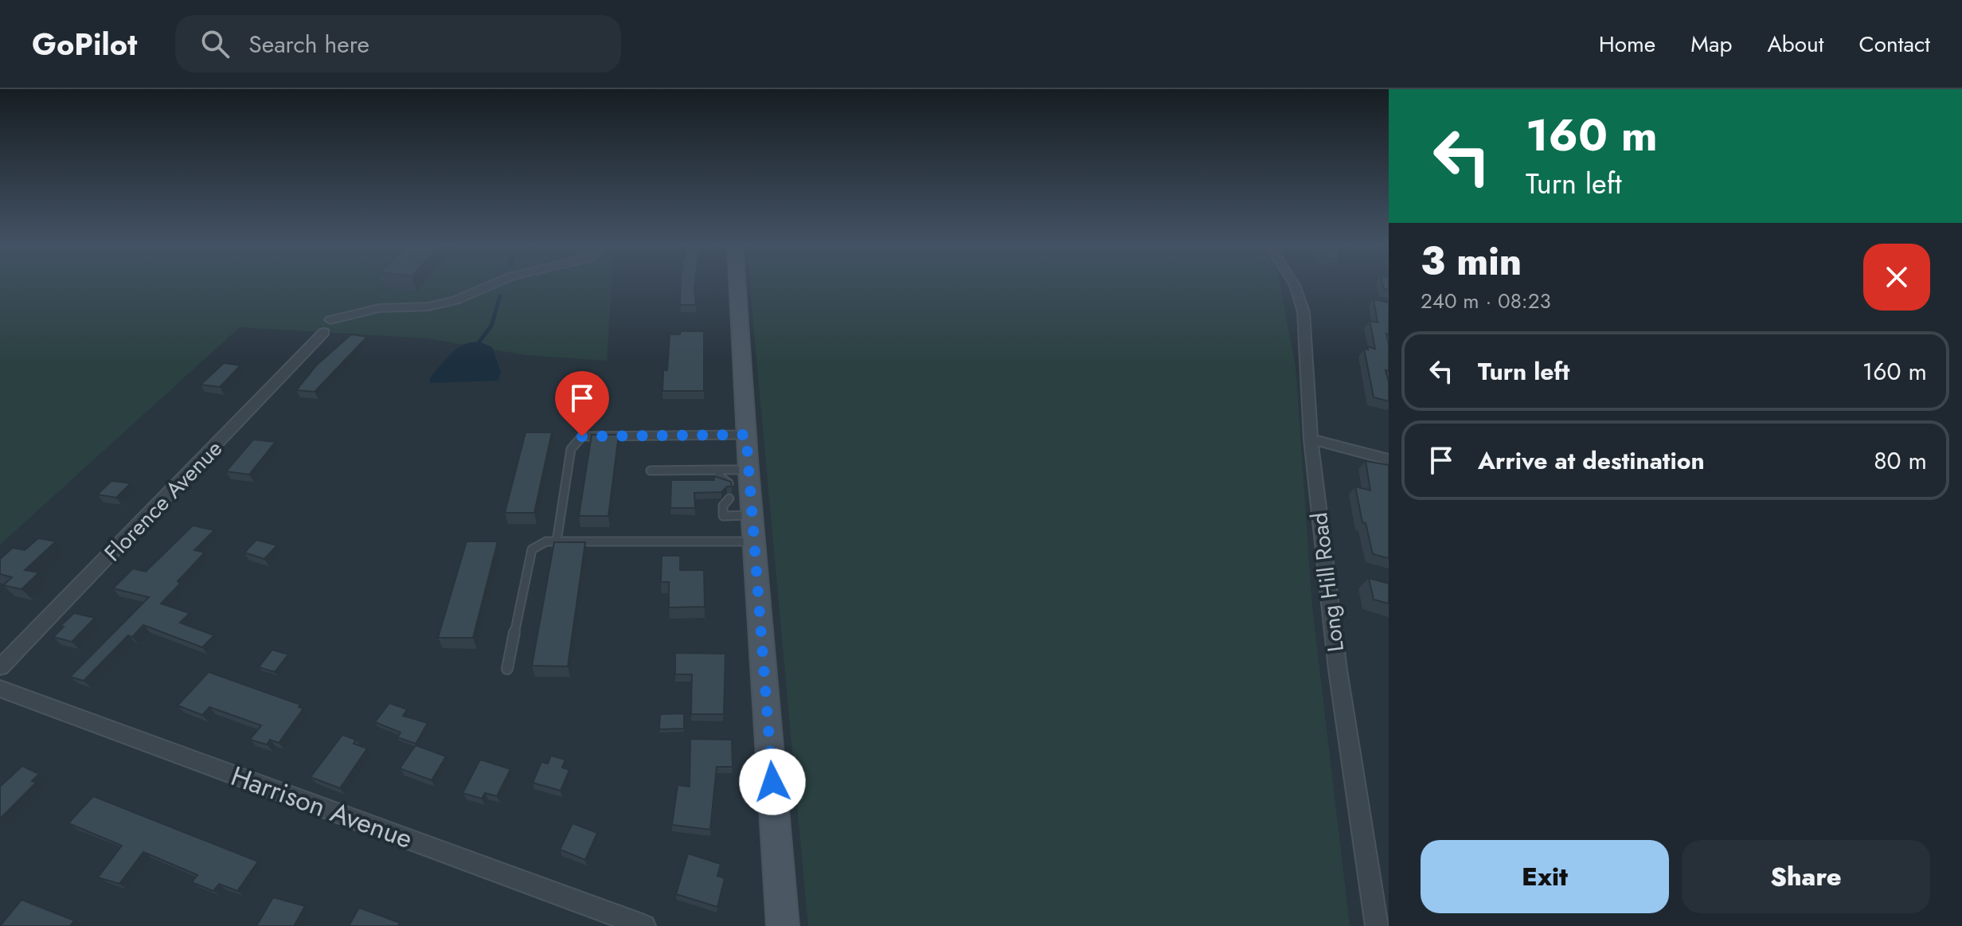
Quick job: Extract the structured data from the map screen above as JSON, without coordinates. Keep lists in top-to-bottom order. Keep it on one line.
{"streets":{"street":["Florence Avenue","Long Hill Road","Harrison Avenue"]},"page":{"header":"GoPilot","search":"Search here","nav":["Home","Map","About","Contact"],"turn":["160 m","Turn left"],"heading":["3 min","240 m · 08:23"],"list":[{"name":"Turn left","value":"160 m"},{"name":"Arrive at destination","value":"80 m"}],"buttons":["Exit","Share"]}}
